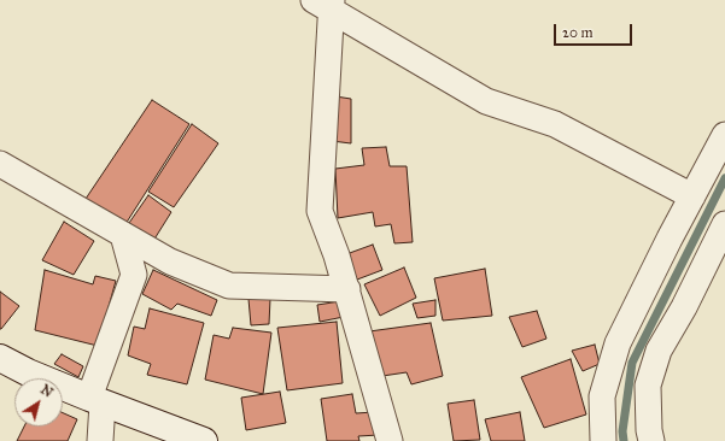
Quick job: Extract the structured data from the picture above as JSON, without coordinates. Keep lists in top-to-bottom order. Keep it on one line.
{"scale_bar":"20 m","north":"top right"}
